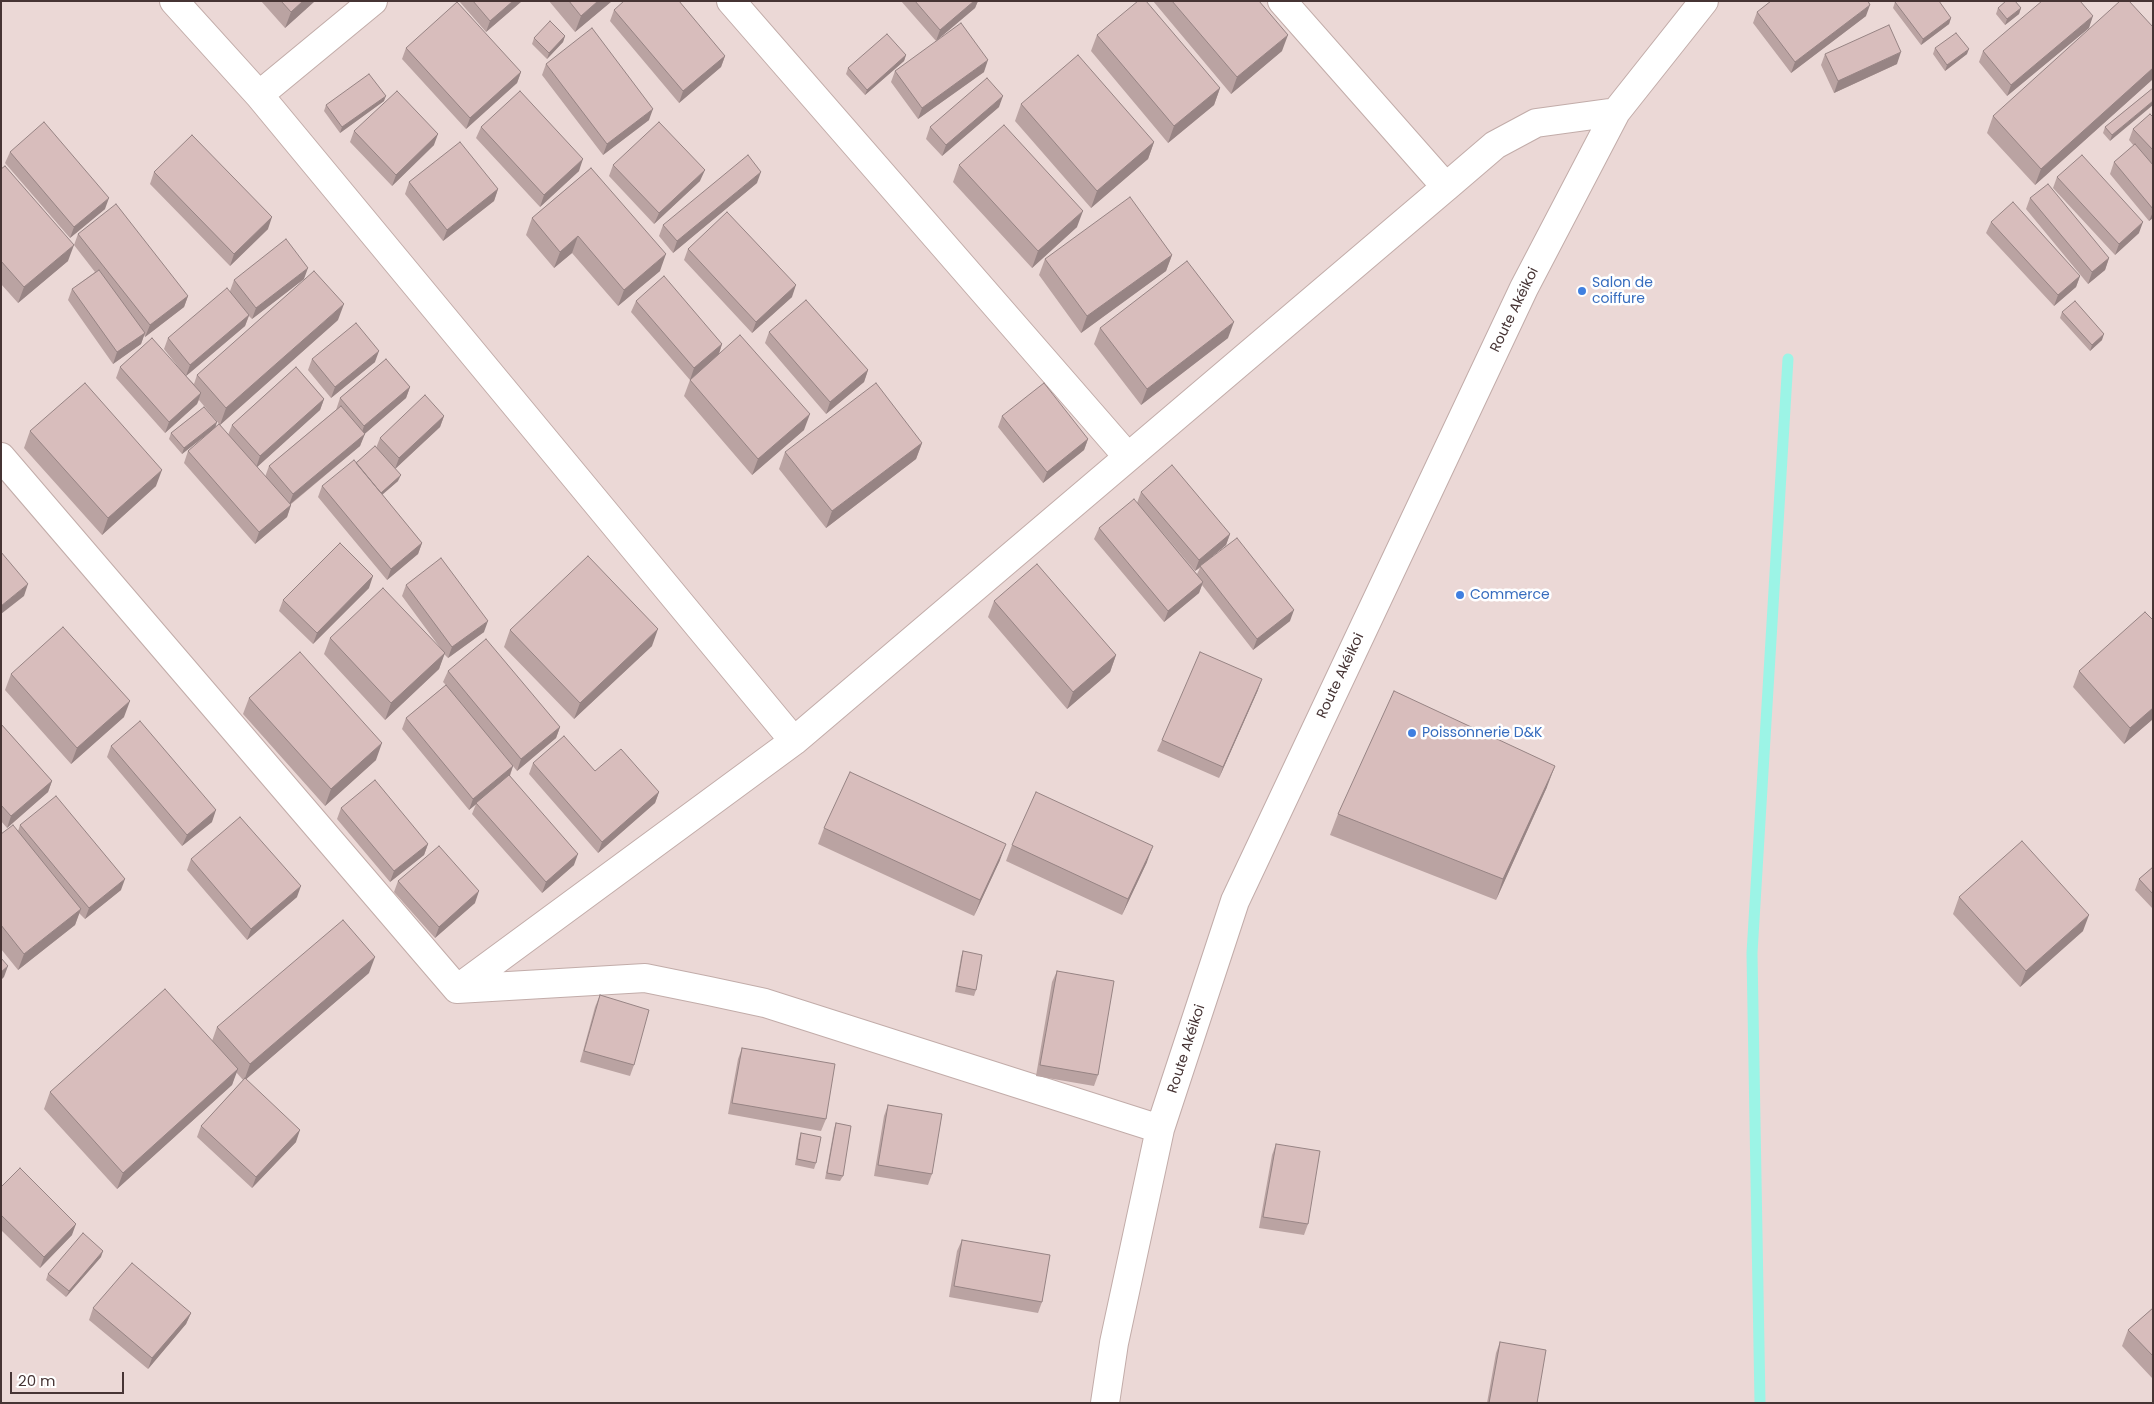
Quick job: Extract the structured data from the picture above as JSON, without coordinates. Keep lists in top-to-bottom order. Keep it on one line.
{"streets":{"street":["Route Akéikoi"]},"places":["Salon de coiffure","Commerce","Poissonnerie D&K"],"scale_bar":"20 m"}
